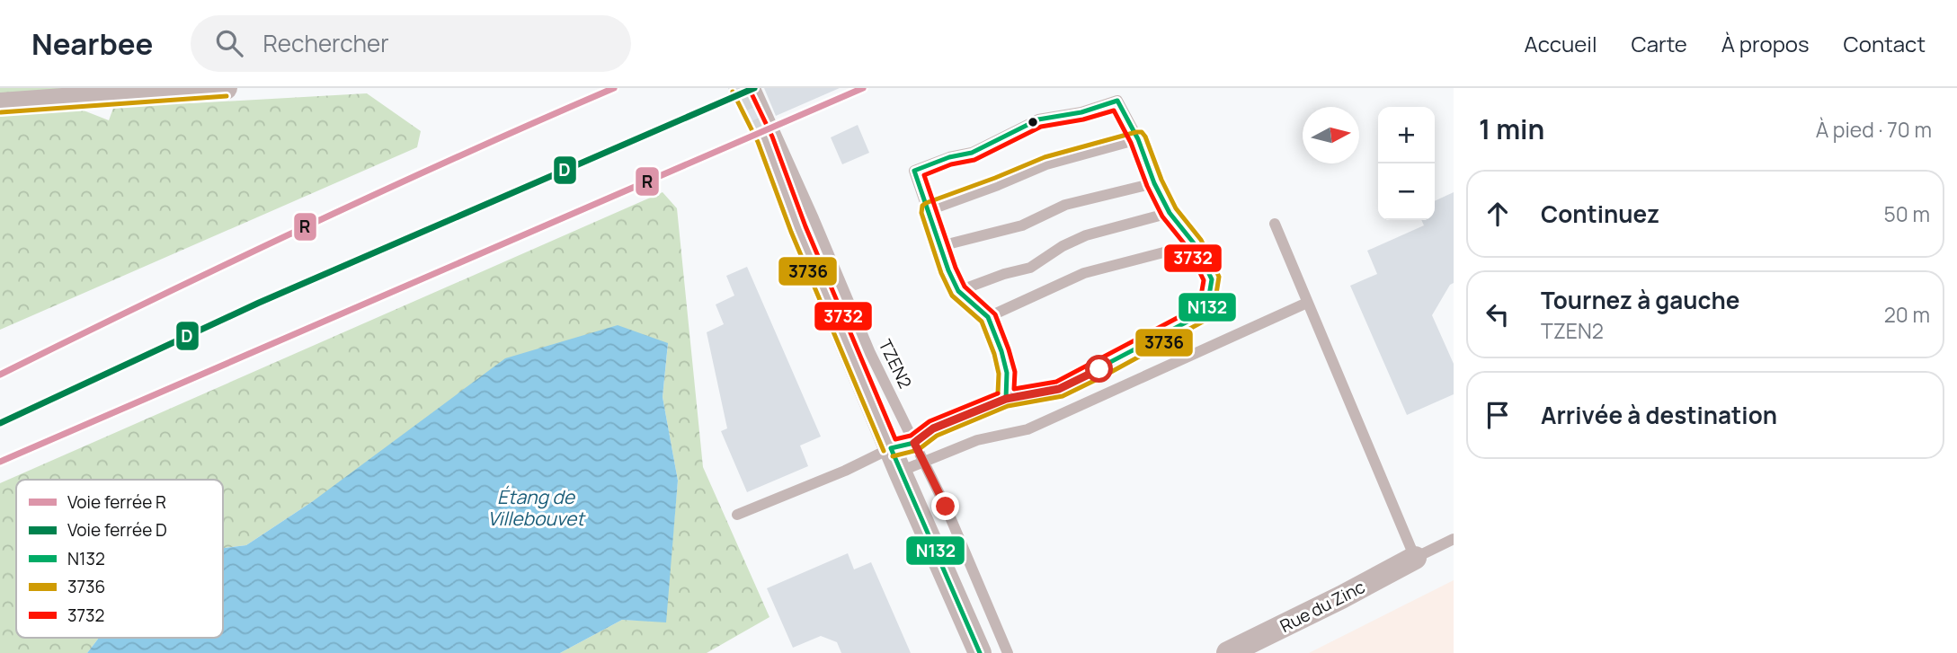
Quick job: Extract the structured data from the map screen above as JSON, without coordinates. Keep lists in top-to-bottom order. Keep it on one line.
{"streets":{"street":["Rue du Zinc"],"lane":["TZEN2"]},"water":["Étang de Villebouvet"],"lines":["rail line R","rail line D","transit line 3732","transit line 3736","transit line N132"],"legend":["Voie ferrée R","Voie ferrée D","N132","3736","3732"],"north":"right","page":{"header":"Nearbee","search":"Rechercher","nav":["Accueil","Carte","À propos","Contact"],"heading":["1 min","À pied · 70 m"],"map_buttons":["+","−"],"list":[["Continuez","50 m"],["Tournez à gauche","TZEN2","20 m"],"Arrivée à destination"]}}
